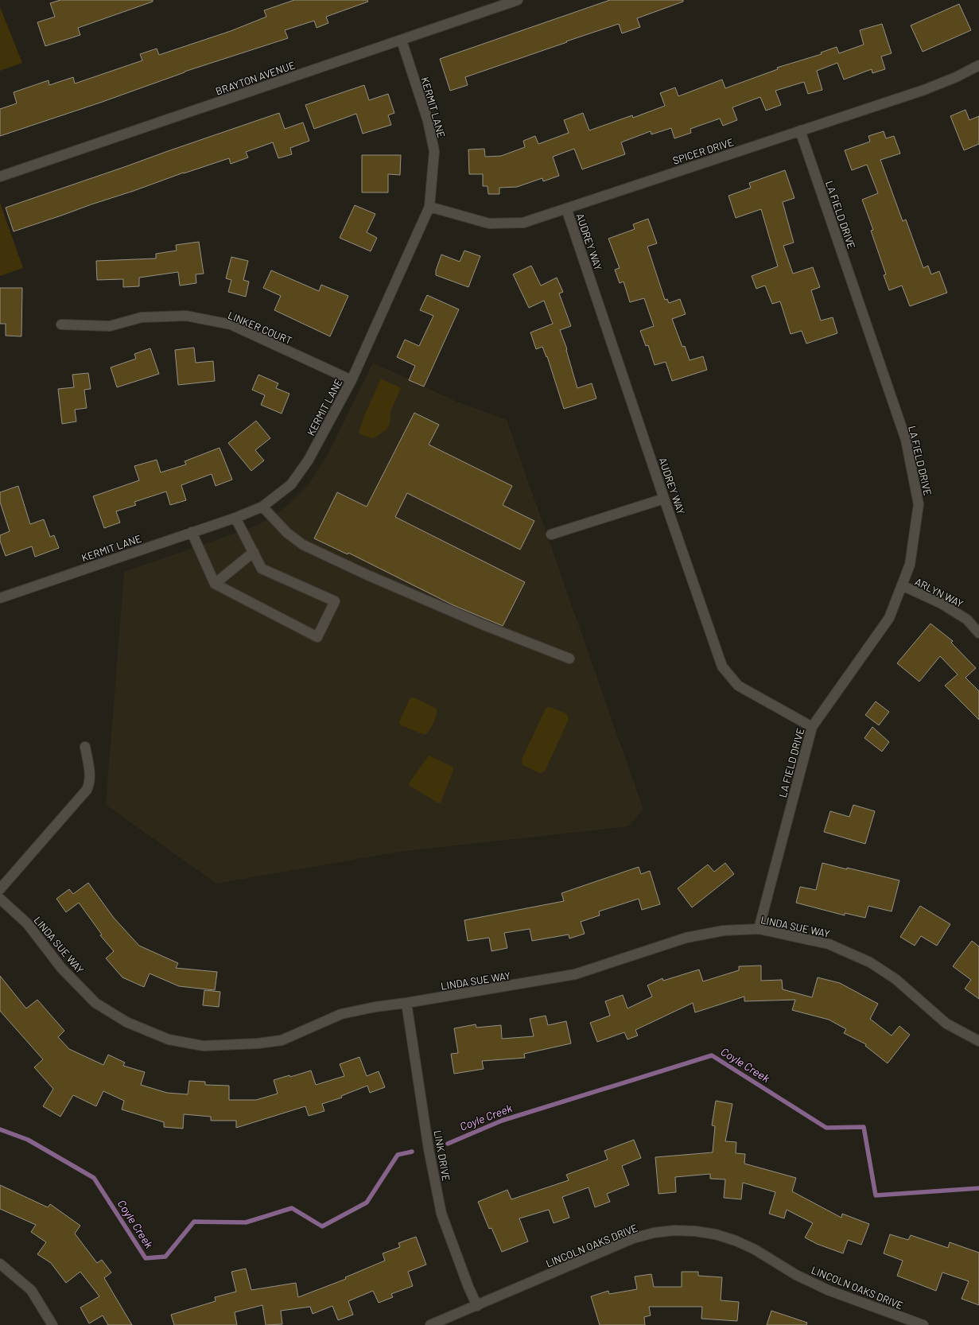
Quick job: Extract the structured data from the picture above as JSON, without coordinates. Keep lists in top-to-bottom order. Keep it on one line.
{"streets":{"street":["BRAYTON AVENUE","KERMIT LANE","SPICER DRIVE","LA FIELD DRIVE","AUDREY WAY","LINKER COURT","ARLYN WAY","LINDA SUE WAY","LINK DRIVE","LINCOLN OAKS DRIVE"]},"crossings":[["BRAYTON AVENUE","KERMIT LANE"],["KERMIT LANE","SPICER DRIVE"],["KERMIT LANE","LINKER COURT"],["SPICER DRIVE","LA FIELD DRIVE"],["SPICER DRIVE","AUDREY WAY"],["LA FIELD DRIVE","AUDREY WAY"],["LA FIELD DRIVE","ARLYN WAY"],["LA FIELD DRIVE","LINDA SUE WAY"],["LINDA SUE WAY","LINK DRIVE"],["LINK DRIVE","LINCOLN OAKS DRIVE"]],"water":["Coyle Creek"]}
